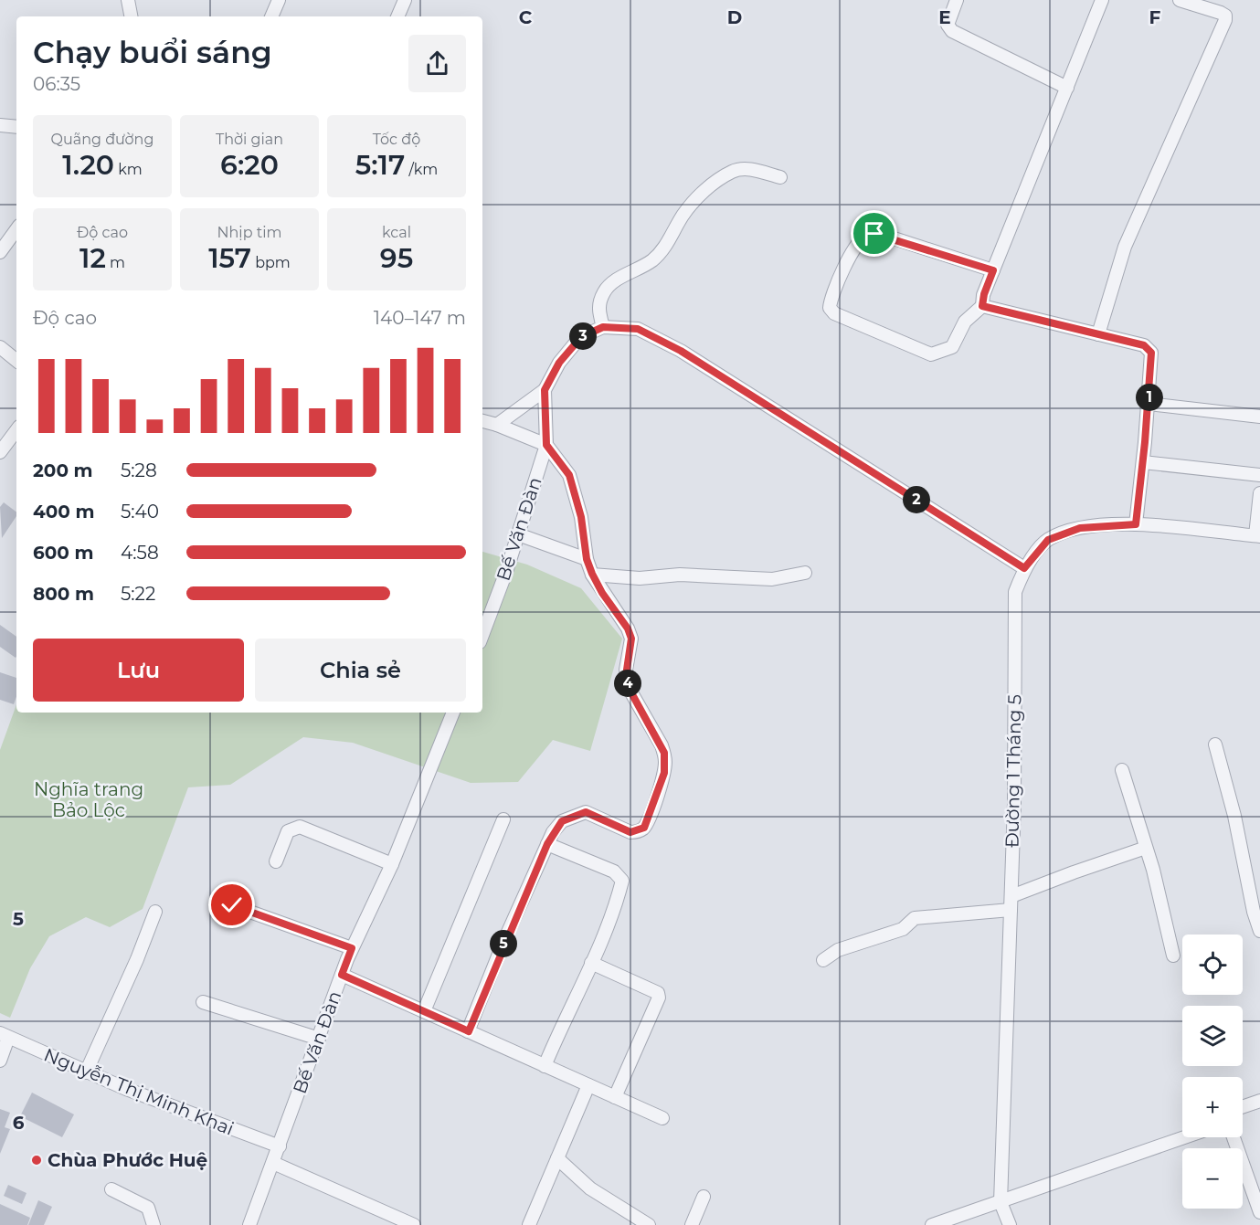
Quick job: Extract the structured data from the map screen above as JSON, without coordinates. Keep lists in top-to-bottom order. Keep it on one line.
{"streets":{"street":["Bế Văn Đàn","Đường 1 Tháng 5","Nguyễn Thị Minh Khai"]},"crossings":[["Bế Văn Đàn","Nguyễn Thị Minh Khai"]],"parks":["Nghĩa trang Bảo Lộc"],"places":["Chùa Phước Huệ"],"page":{"heading":["Chạy buổi sáng","06:35"],"stats":[["Quãng đường","1.20 km"],["Thời gian","6:20"],["Tốc độ","5:17 /km"],["Độ cao","12 m"],["Nhịp tim","157 bpm"],["kcal","95"]],"chart":["Độ cao","140–147 m"],"pins":["3","1","2","4","5"],"list":[{"name":"200 m","note":"5:28"},{"name":"400 m","note":"5:40"},{"name":"600 m","note":"4:58"},{"name":"800 m","note":"5:22"}],"buttons":["Lưu","Chia sẻ"],"map_buttons":["+","−"]},"grid":{"columns":["C","D","E","F"],"rows":["5","6"]}}
